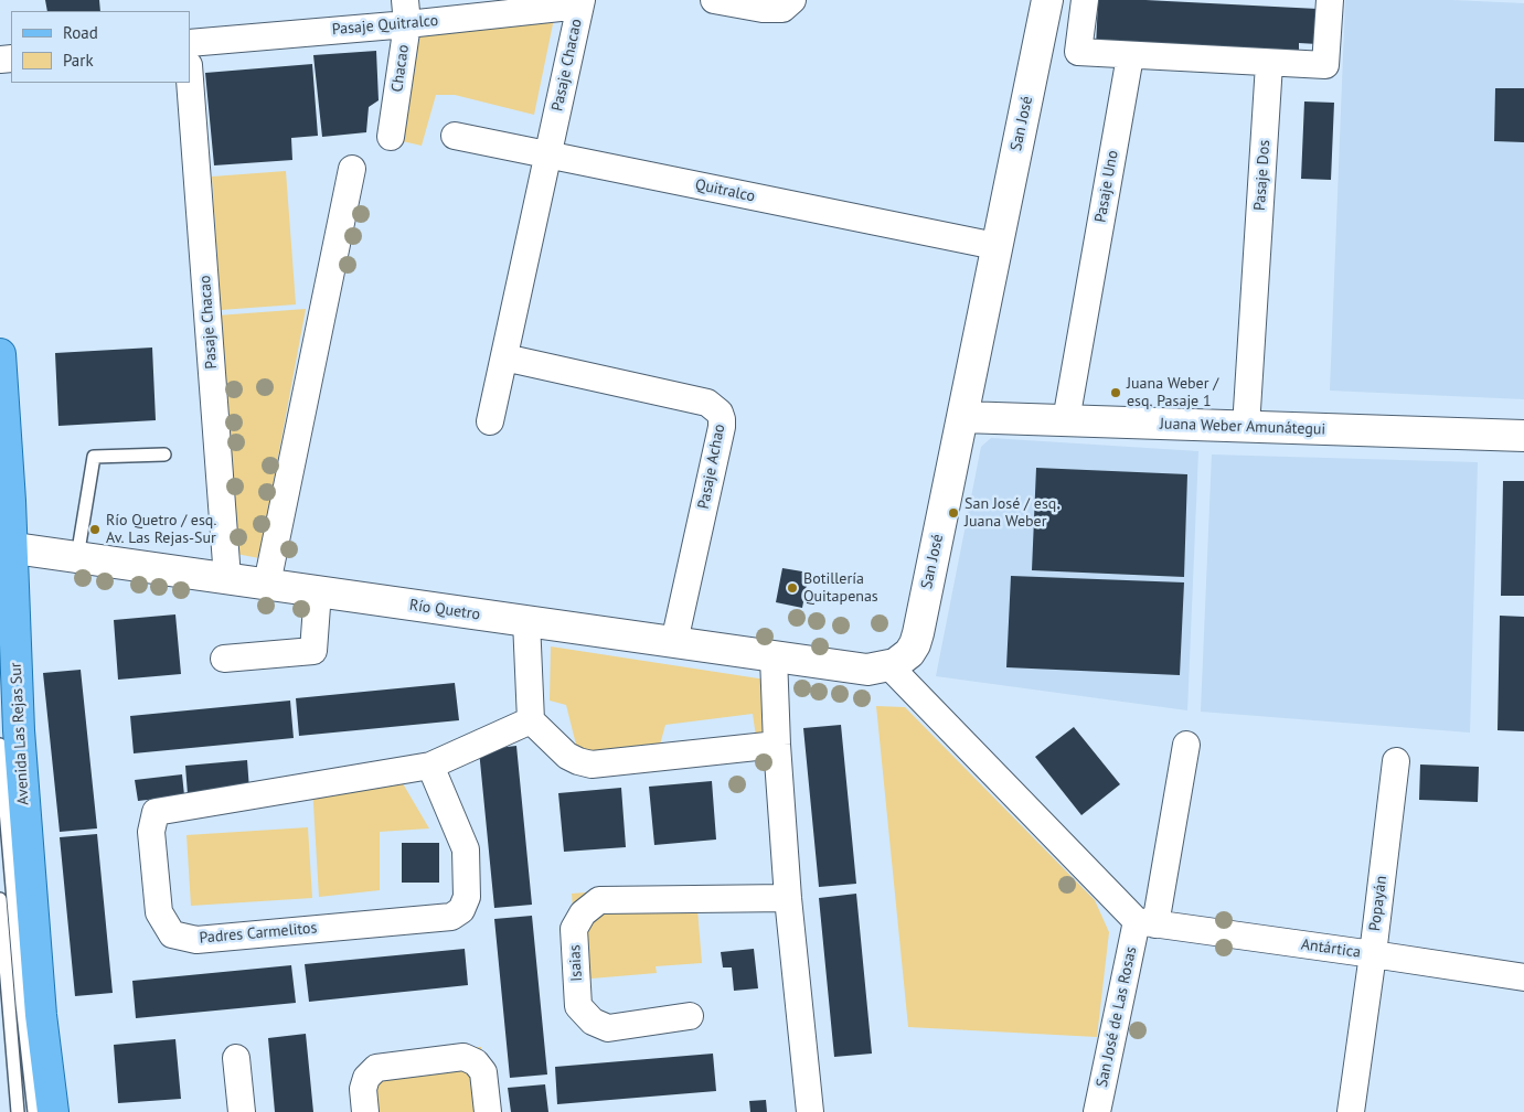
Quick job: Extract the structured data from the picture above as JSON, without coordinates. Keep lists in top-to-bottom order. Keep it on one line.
{"streets":{"main road":["Avenida Las Rejas Sur"],"street":["Pasaje Quitralco","Pasaje Chacao","Chacao","San José","Pasaje Dos","Pasaje Uno","Quitralco","Juana Weber Amunátegui","Pasaje Achao","Río Quetro","Popayán","Padres Carmelitos","Antártica","Isaias","San José de Las Rosas"]},"crossings":[["Pasaje Quitralco","Pasaje Chacao"],["Pasaje Quitralco","Chacao"],["Pasaje Chacao","Quitralco"],["Pasaje Chacao","Pasaje Achao"],["Pasaje Chacao","Río Quetro"],["San José","Quitralco"],["San José","Juana Weber Amunátegui"],["San José","Río Quetro"],["Pasaje Dos","Juana Weber Amunátegui"],["Pasaje Uno","Juana Weber Amunátegui"],["Pasaje Achao","Río Quetro"],["Río Quetro","Avenida Las Rejas Sur"],["Popayán","Antártica"],["Antártica","San José de Las Rosas"]],"places":["Juana Weber / esq. Pasaje 1","San José / esq. Juana Weber","Río Quetro / esq. Av. Las Rejas-Sur","Botillería Quitapenas"],"legend":["Road","Park"]}
